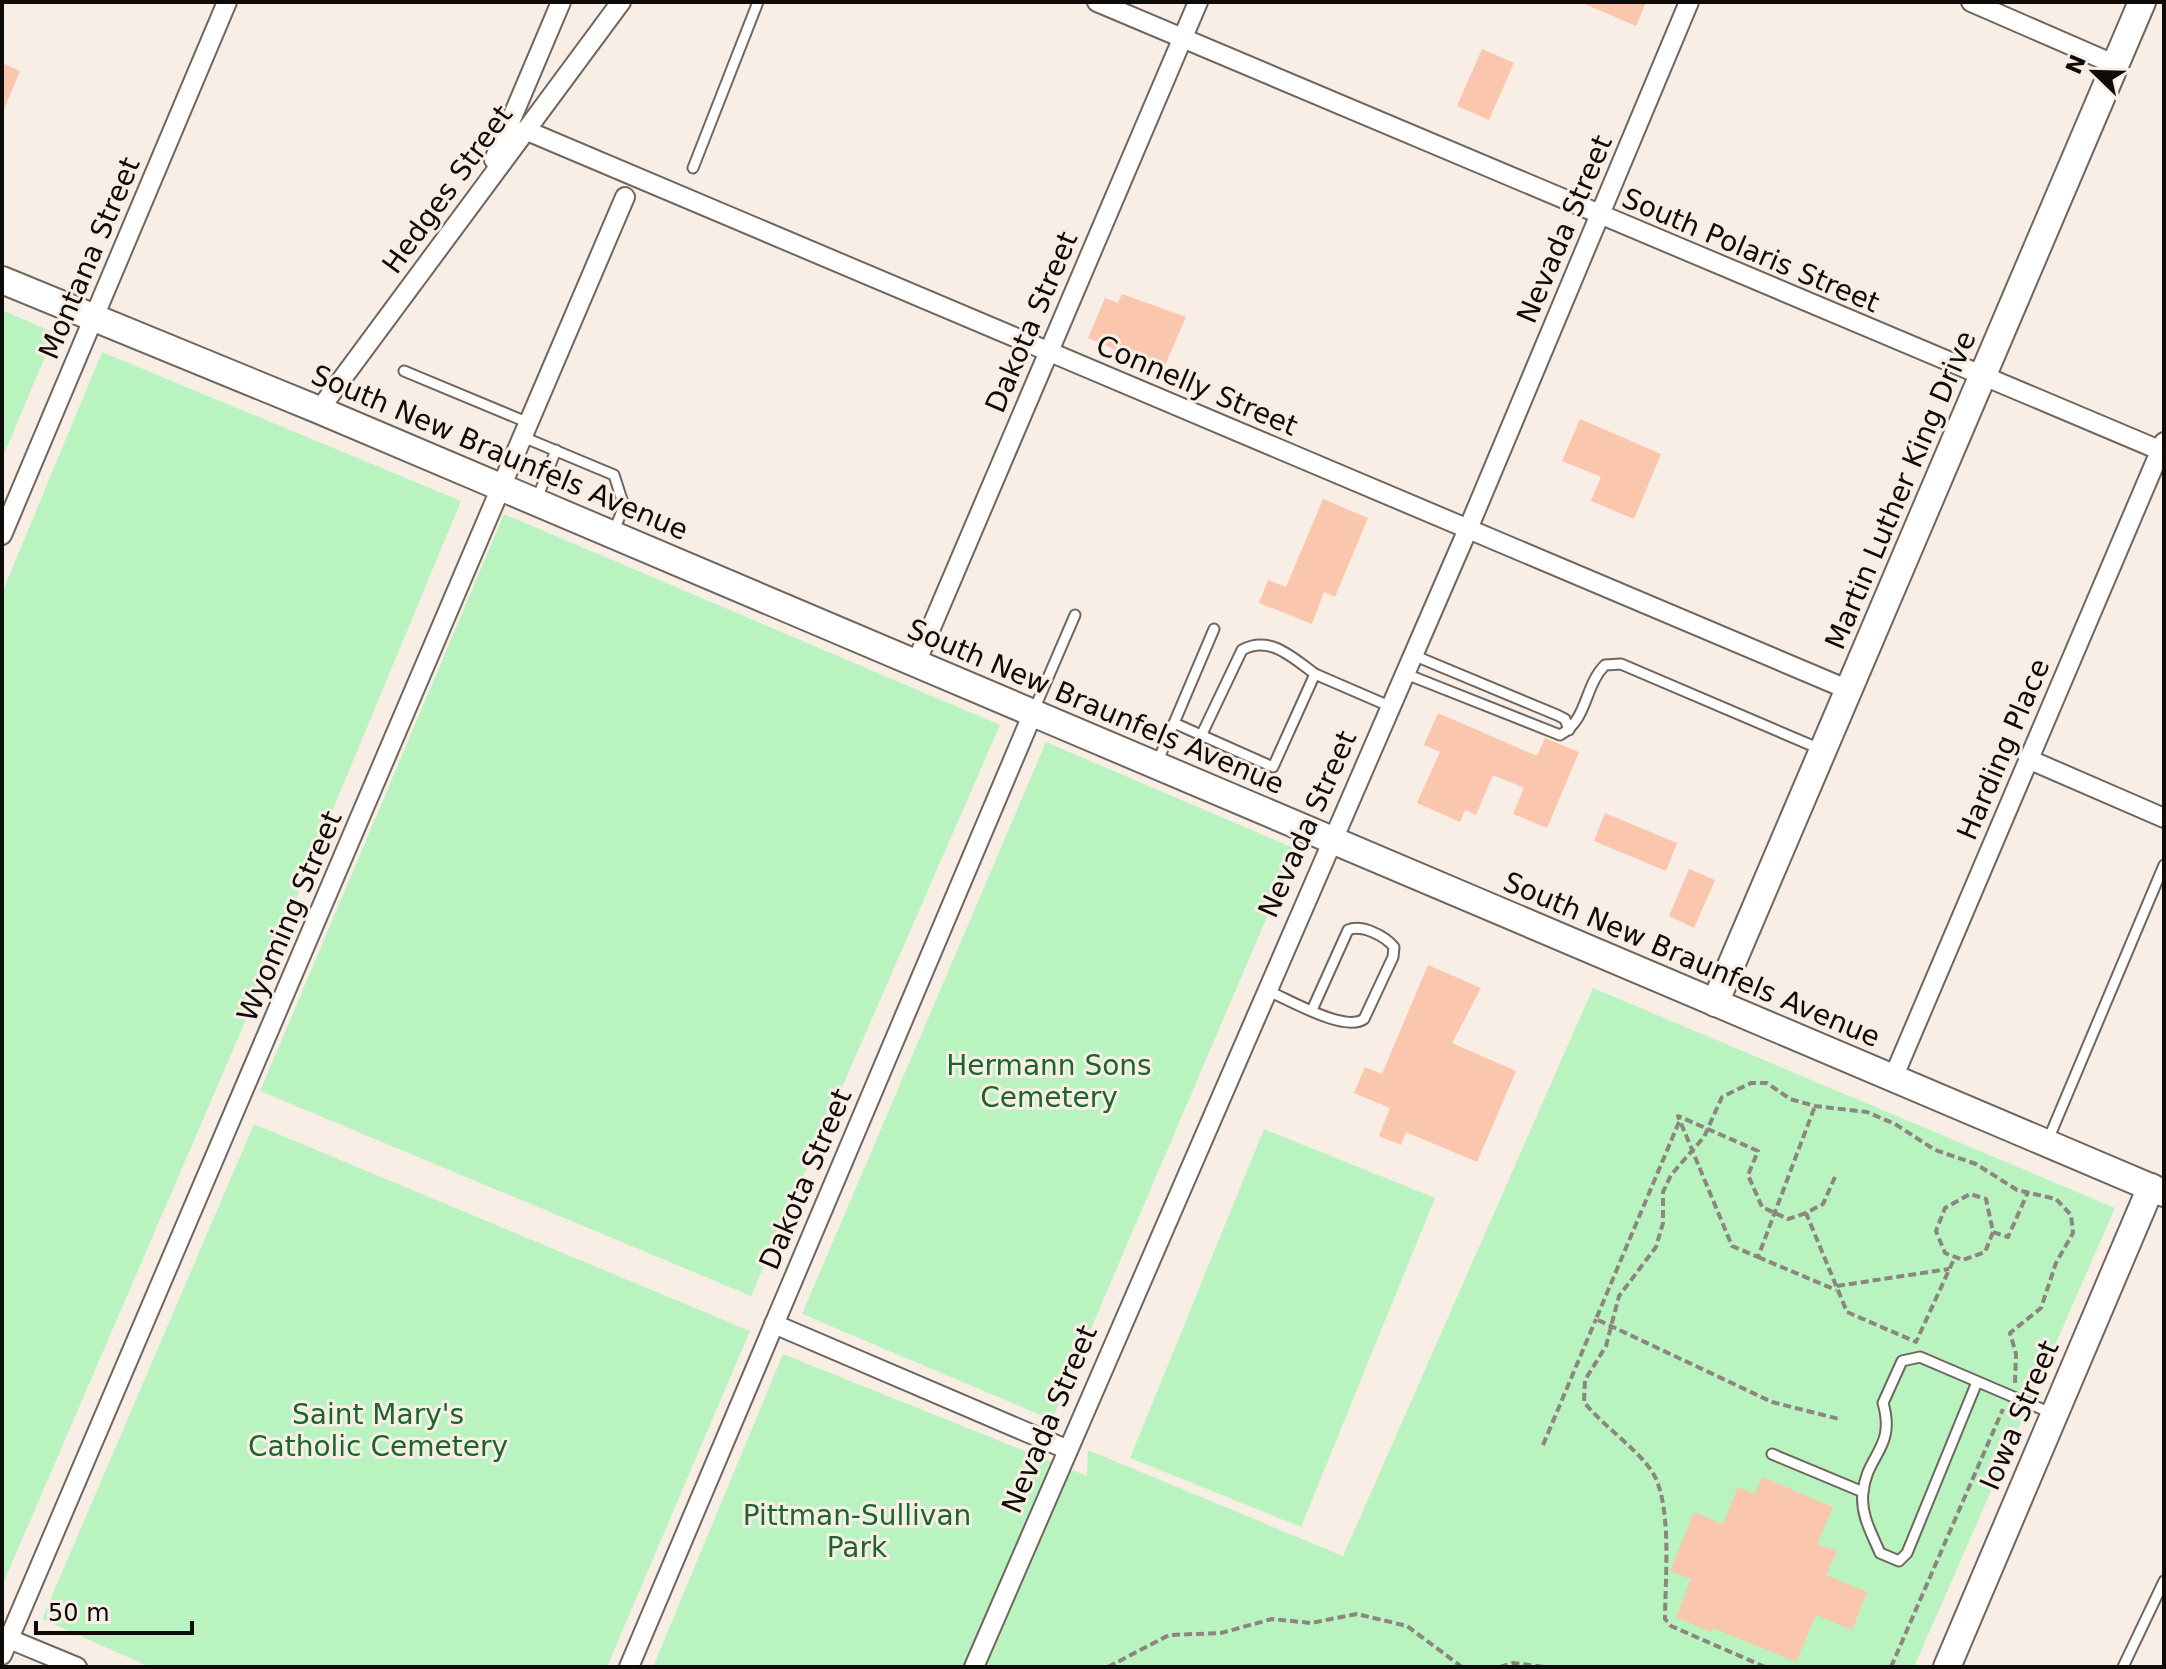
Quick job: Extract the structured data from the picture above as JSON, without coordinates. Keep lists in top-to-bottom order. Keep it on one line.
{"streets":{"main road":["South New Braunfels Avenue","Martin Luther King Drive","Iowa Street"],"street":["Hedges Street","Nevada Street","South Polaris Street","Montana Street","Dakota Street","Connelly Street","Harding Place","Wyoming Street"]},"crossings":[["Hedges Street","Connelly Street"],["Hedges Street","South New Braunfels Avenue"],["Nevada Street","South Polaris Street"],["Nevada Street","Connelly Street"],["Nevada Street","South New Braunfels Avenue"],["South Polaris Street","Dakota Street"],["South Polaris Street","Martin Luther King Drive"],["South Polaris Street","Harding Place"],["Montana Street","South New Braunfels Avenue"],["Dakota Street","Connelly Street"],["Dakota Street","South New Braunfels Avenue"],["Connelly Street","Martin Luther King Drive"],["South New Braunfels Avenue","Martin Luther King Drive"],["South New Braunfels Avenue","Harding Place"],["South New Braunfels Avenue","Wyoming Street"],["South New Braunfels Avenue","Iowa Street"]],"parks":["Hermann Sons Cemetery","Saint Mary's Catholic Cemetery","Pittman-Sullivan Park"],"scale_bar":"50 m","north":"top left"}
